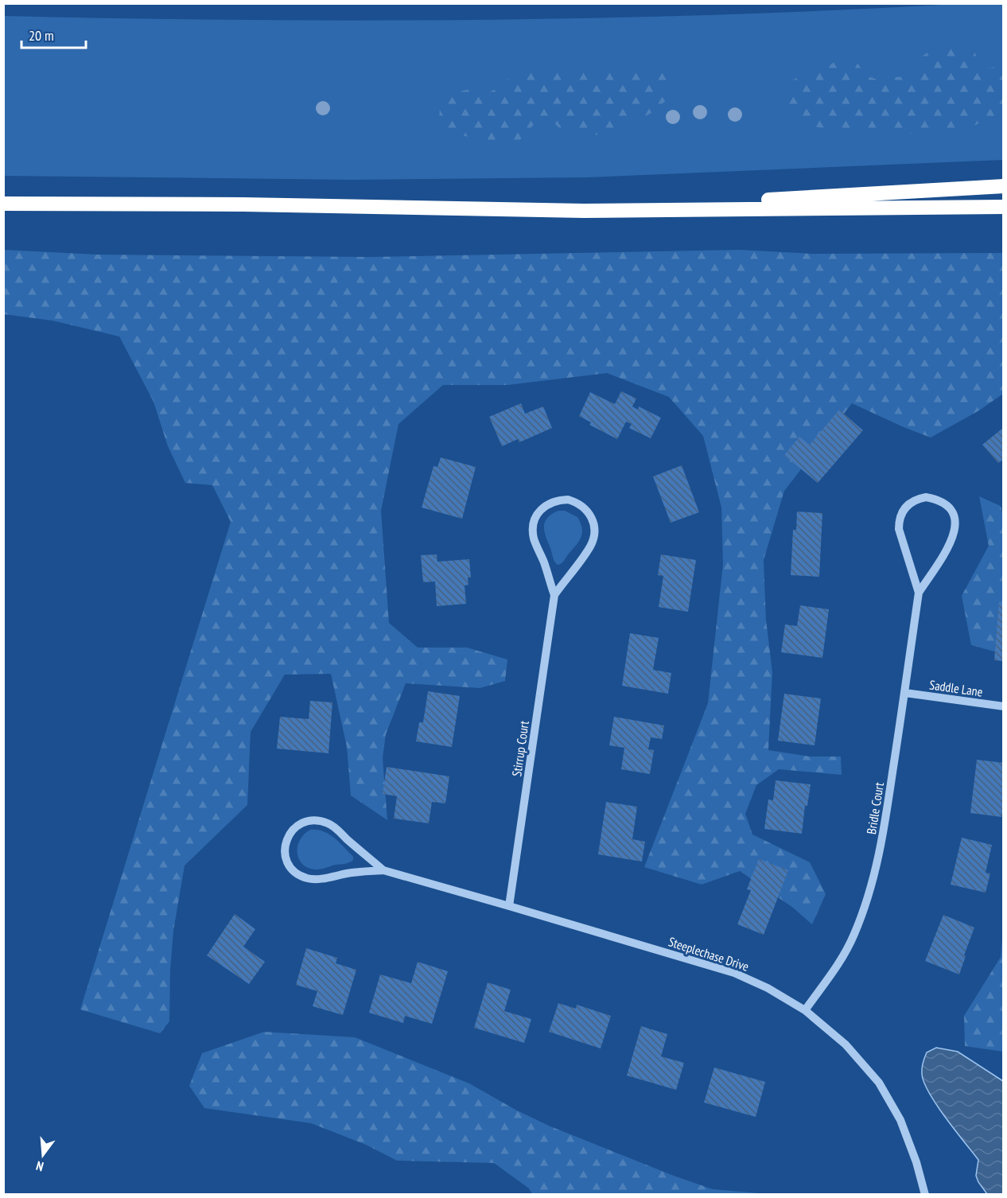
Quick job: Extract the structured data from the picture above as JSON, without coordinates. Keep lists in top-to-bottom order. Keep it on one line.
{"streets":{"street":["Saddle Lane","Stirrup Court","Bridle Court","Steeplechase Drive"]},"crossings":[["Saddle Lane","Bridle Court"],["Stirrup Court","Steeplechase Drive"],["Bridle Court","Steeplechase Drive"]],"scale_bar":"20 m","north":"bottom"}
